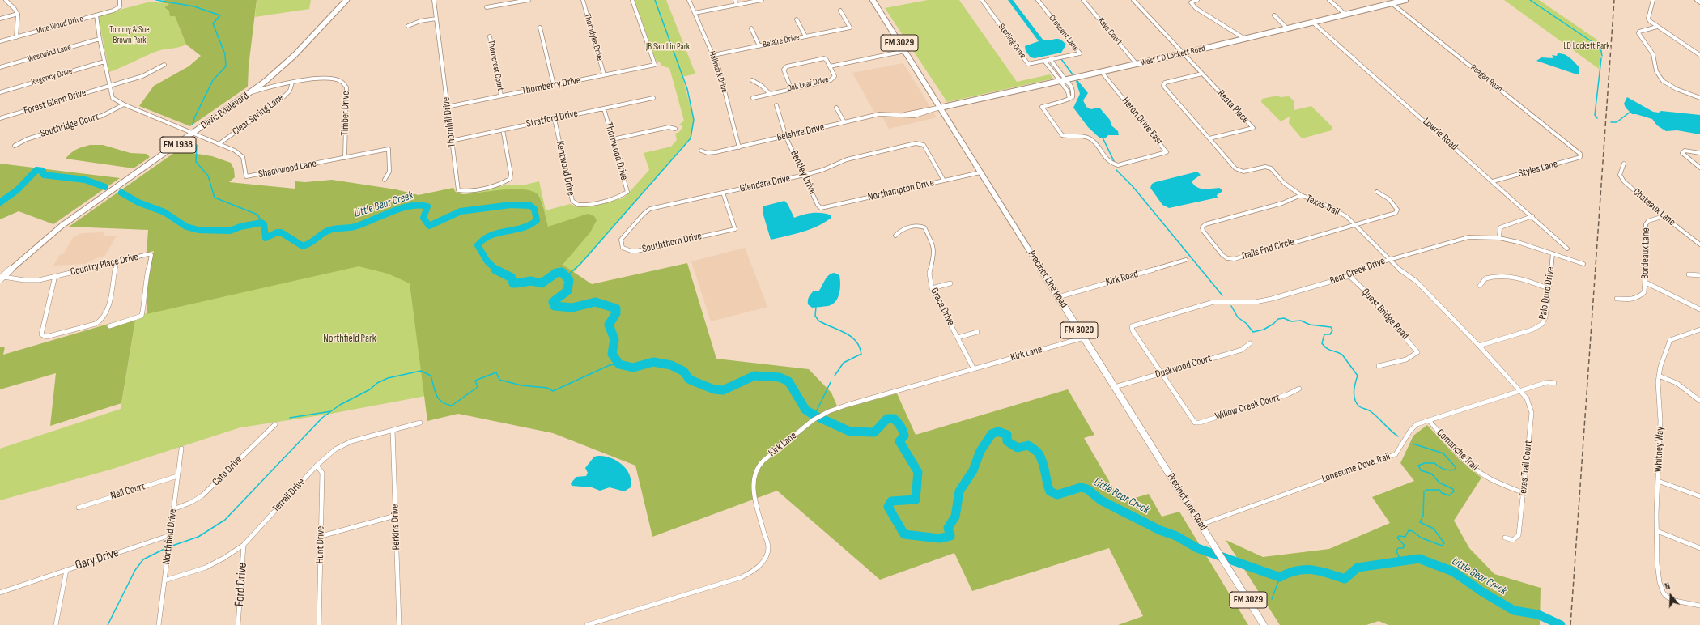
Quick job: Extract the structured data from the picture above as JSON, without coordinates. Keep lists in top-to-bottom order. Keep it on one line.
{"streets":{"main road":["FM 3029","West L D Lockett Road","Davis Boulevard","FM 1938","Precinct Line Road"],"street":["Vine Wood Drive","Kays Court","Crescent Lane","Thorndyke Drive","Belaire Drive","Sterling Drive","Westwind Lane","Thorncrest Court","Hallmark Drive","Regency Drive","Reagan Road","Oak Leaf Drive","Thornberry Drive","Forest Glenn Drive","Reata Place","Timber Drive","Clear Spring Lane","Stratford Drive","Heron Drive East","Thornhill Drive","Southridge Court","Belshire Drive","Lowrie Road","Thornwood Drive","Kentwood Drive","Shadywood Lane","Styles Lane","Bentley Drive","Glendara Drive","Northampton Drive","Texas Trail","Chateaux Lane","Souththorn Drive","Trails End Circle","Bordeaux Lane","Country Place Drive","Bear Creek Drive","Kirk Road","Palo Duro Drive","Grace Drive","Quest Bridge Road","Kirk Lane","Duskwood Court","Willow Creek Court","Whitney Way","Comanche Trail","Lonesome Dove Trail","Texas Trail Court","Cato Drive","Neil Court","Terrell Drive","Perkins Drive","Northfield Drive","Hunt Drive","Gary Drive","Ford Drive"]},"crossings":[["Vine Wood Drive","Shadywood Lane"],["Kays Court","West L D Lockett Road"],["Crescent Lane","Sterling Drive"],["Thorndyke Drive","Thornberry Drive"],["Belaire Drive","Hallmark Drive"],["Westwind Lane","Shadywood Lane"],["West L D Lockett Road","Reagan Road"],["West L D Lockett Road","Reata Place"],["West L D Lockett Road","Heron Drive East"],["West L D Lockett Road","Belshire Drive"],["West L D Lockett Road","Lowrie Road"],["West L D Lockett Road","Precinct Line Road"],["Thorncrest Court","Thornberry Drive"],["Hallmark Drive","Belshire Drive"],["Regency Drive","Shadywood Lane"],["Reagan Road","Styles Lane"],["Oak Leaf Drive","Precinct Line Road"],["Thornberry Drive","Thornhill Drive"],["Forest Glenn Drive","Shadywood Lane"],["Reata Place","Texas Trail"],["Davis Boulevard","Timber Drive"],["Davis Boulevard","Shadywood Lane"],["Davis Boulevard","Country Place Drive"],["Timber Drive","Clear Spring Lane"],["Timber Drive","Shadywood Lane"],["Clear Spring Lane","Shadywood Lane"],["Stratford Drive","Thornhill Drive"],["Stratford Drive","Thornwood Drive"],["Stratford Drive","Kentwood Drive"],["Southridge Court","Shadywood Lane"],["Belshire Drive","Bentley Drive"],["Belshire Drive","Precinct Line Road"],["Lowrie Road","Styles Lane"],["Thornwood Drive","Kentwood Drive"],["Bentley Drive","Glendara Drive"],["Bentley Drive","Northampton Drive"],["Glendara Drive","Northampton Drive"],["Glendara Drive","Souththorn Drive"],["Northampton Drive","Precinct Line Road"],["Texas Trail","Trails End Circle"],["Texas Trail","Bear Creek Drive"],["Texas Trail","Palo Duro Drive"],["Texas Trail","Lonesome Dove Trail"],["Texas Trail","Texas Trail Court"],["Chateaux Lane","Bordeaux Lane"],["Bear Creek Drive","Palo Duro Drive"],["Bear Creek Drive","Quest Bridge Road"],["Bear Creek Drive","Duskwood Court"],["Bear Creek Drive","Willow Creek Court"],["Kirk Road","Precinct Line Road"],["Precinct Line Road","Kirk Lane"],["Precinct Line Road","Duskwood Court"],["Precinct Line Road","Lonesome Dove Trail"],["Grace Drive","Kirk Lane"],["Duskwood Court","Willow Creek Court"],["Comanche Trail","Lonesome Dove Trail"],["Comanche Trail","Texas Trail Court"],["Lonesome Dove Trail","Texas Trail Court"],["Cato Drive","Northfield Drive"],["Neil Court","Northfield Drive"],["Terrell Drive","Perkins Drive"],["Terrell Drive","Northfield Drive"],["Terrell Drive","Hunt Drive"],["Terrell Drive","Ford Drive"],["Northfield Drive","Gary Drive"]],"water":["Little Bear Creek"],"parks":["Tommy & Sue Brown Park","LD Lockett Park","JB Sandlin Park","Northfield Park"],"north":"top"}
